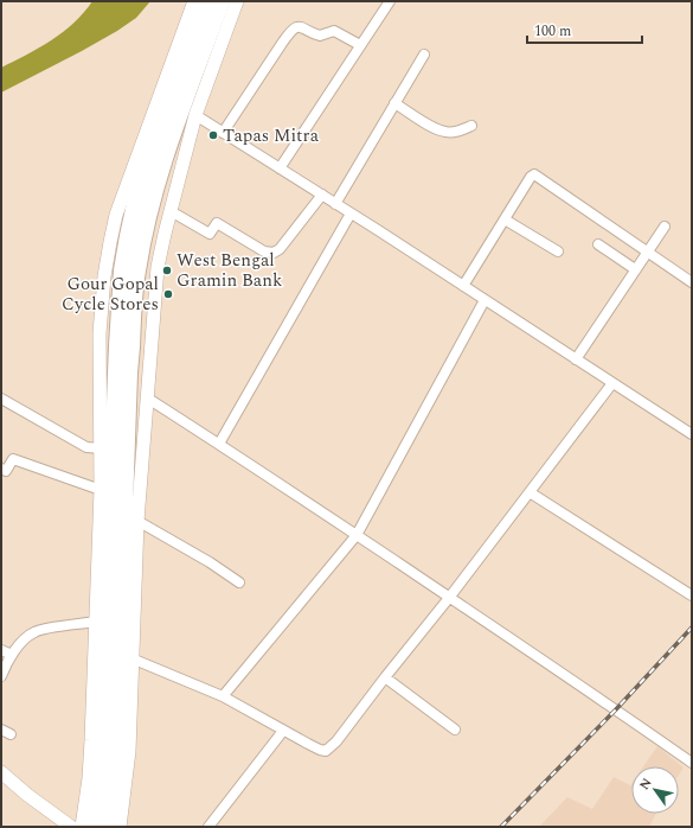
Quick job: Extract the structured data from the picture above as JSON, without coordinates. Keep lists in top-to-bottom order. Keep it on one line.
{"places":["Tapas Mitra","West Bengal Gramin Bank","Gour Gopal Cycle Stores"],"scale_bar":"100 m","north":"top left"}
